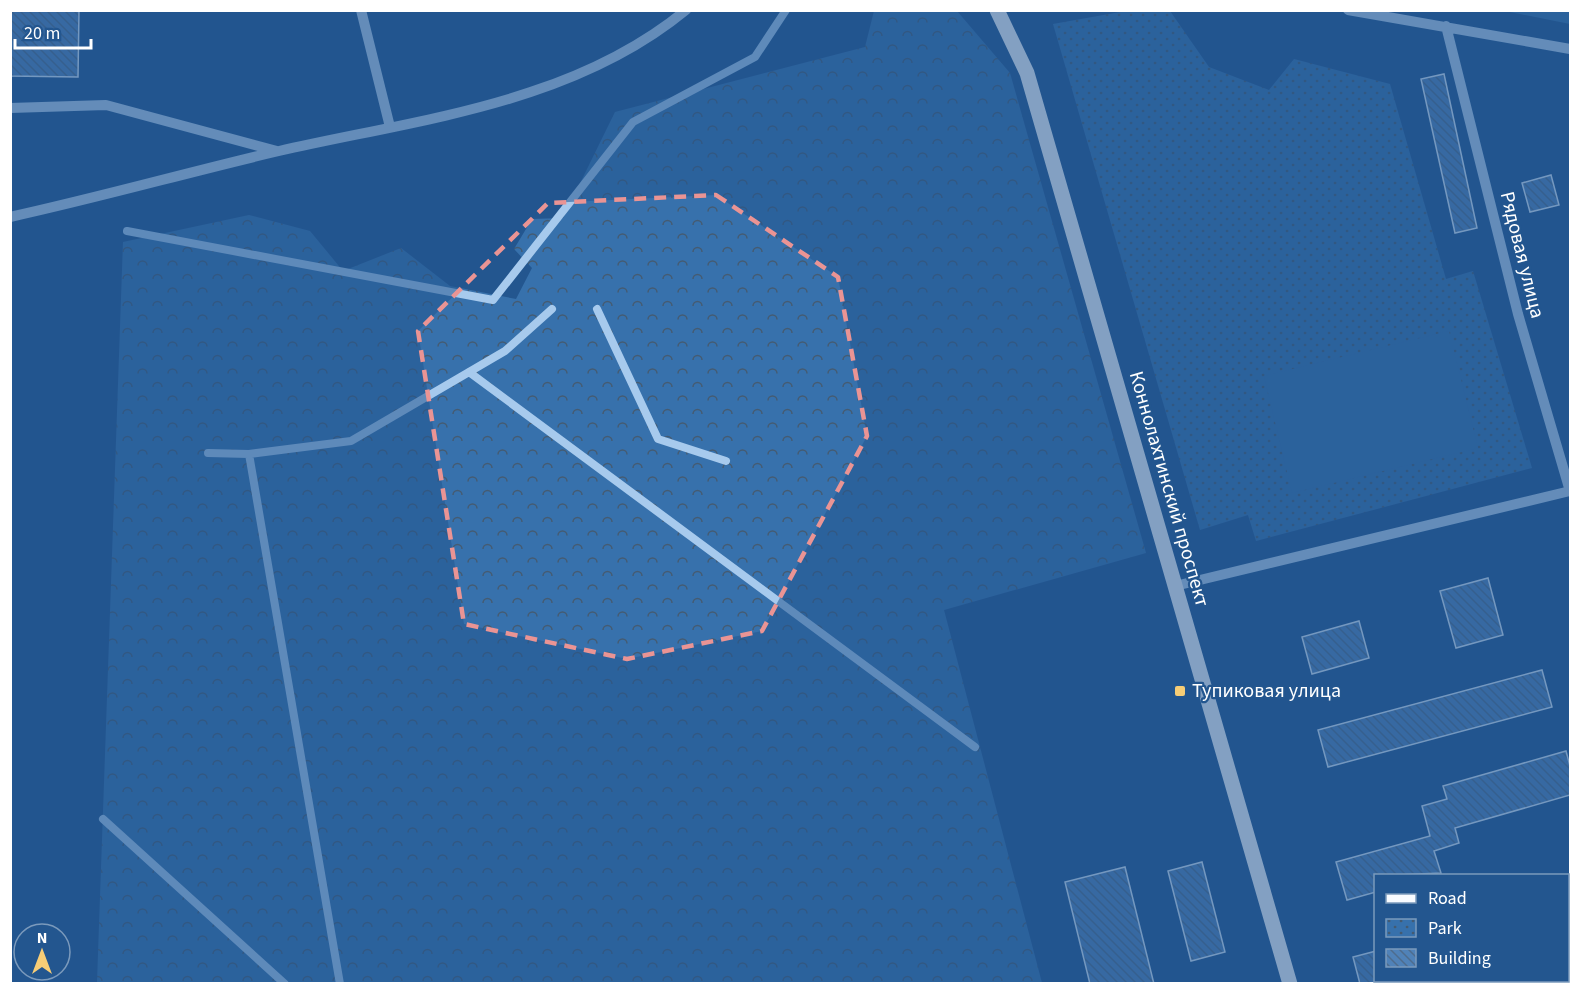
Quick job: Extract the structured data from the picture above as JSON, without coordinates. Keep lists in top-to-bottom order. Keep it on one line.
{"streets":{"main road":["Коннолахтинский проспект"],"street":["Рядовая улица"]},"places":{"transit":["Тупиковая улица"]},"legend":["Road","Park","Building"],"scale_bar":"20 m","north":"top"}
